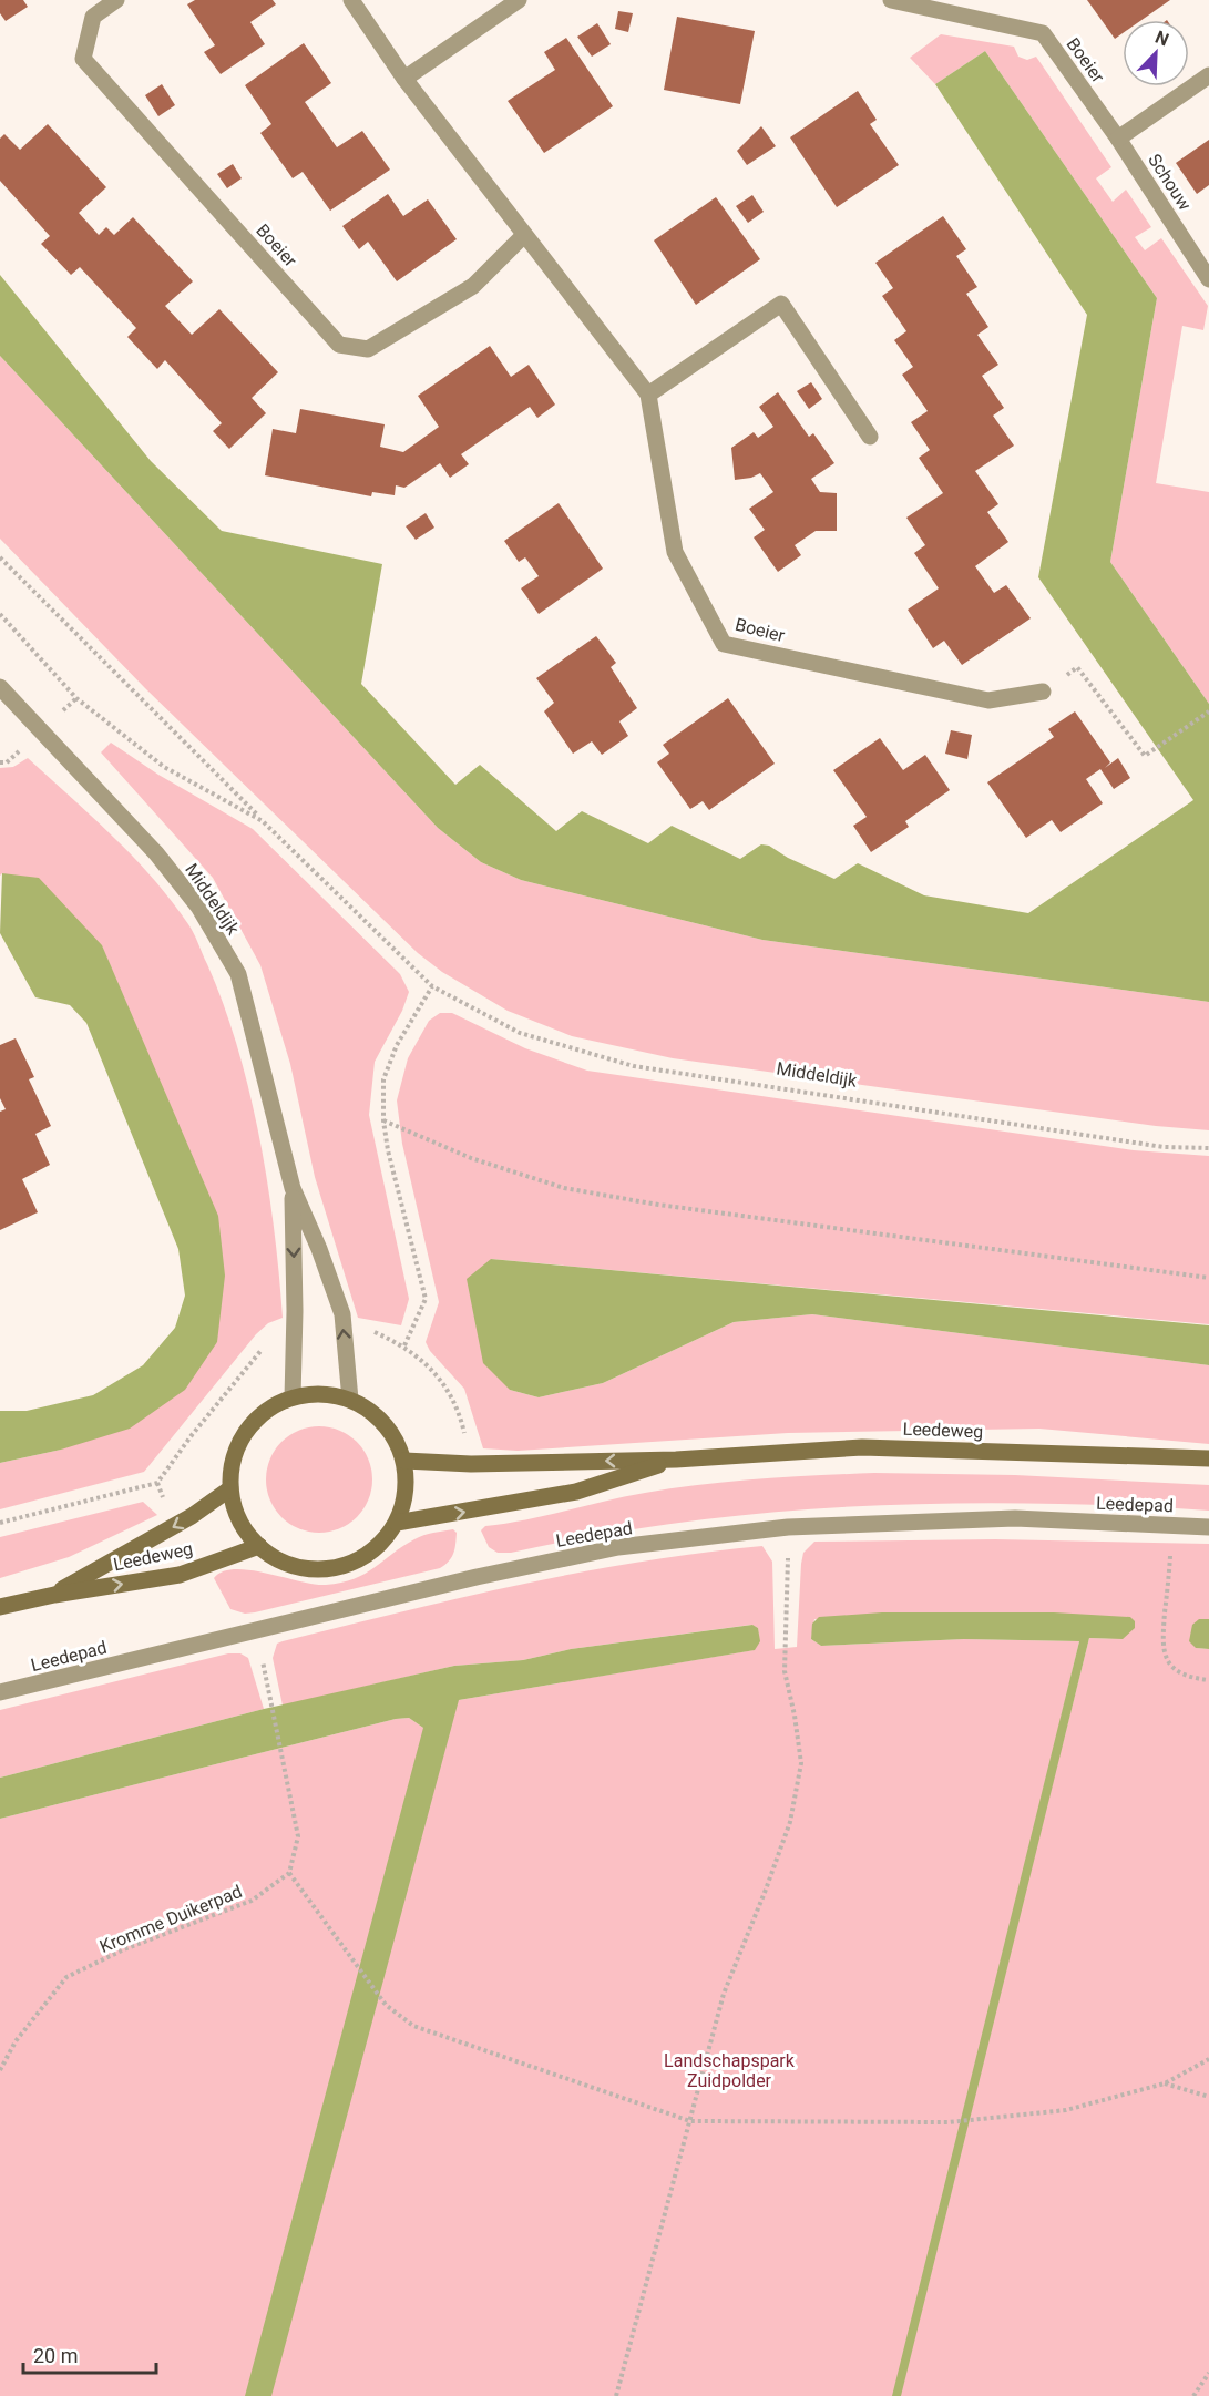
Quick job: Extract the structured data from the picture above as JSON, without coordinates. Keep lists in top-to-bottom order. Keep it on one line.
{"streets":{"main road":["Leedeweg"],"street":["Boeier","Schouw","Middeldijk","Leedepad"],"path":["Kromme Duikerpad"]},"crossings":[["Boeier","Schouw"],["Middeldijk","Leedeweg"]],"parks":["Landschapspark Zuidpolder"],"scale_bar":"20 m","north":"top right"}
